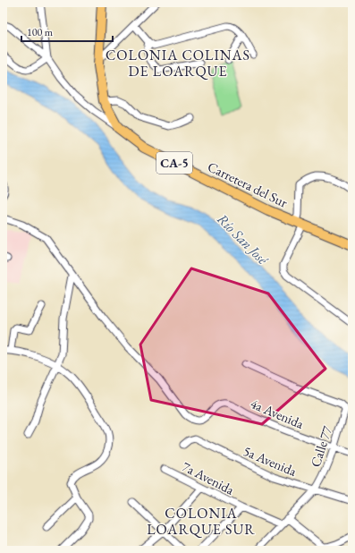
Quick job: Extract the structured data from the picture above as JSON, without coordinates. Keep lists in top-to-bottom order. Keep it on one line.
{"streets":{"highway":["CA-5","Carretera del Sur"],"street":["4a Avenida","Calle 77","5a Avenida","7a Avenida"]},"crossings":[["4a Avenida","Calle 77"],["Calle 77","5a Avenida"],["Calle 77","7a Avenida"]],"districts":["COLONIA COLINAS DE LOARQUE","COLONIA LOARQUE SUR"],"water":["Río San José"],"scale_bar":"100 m"}
